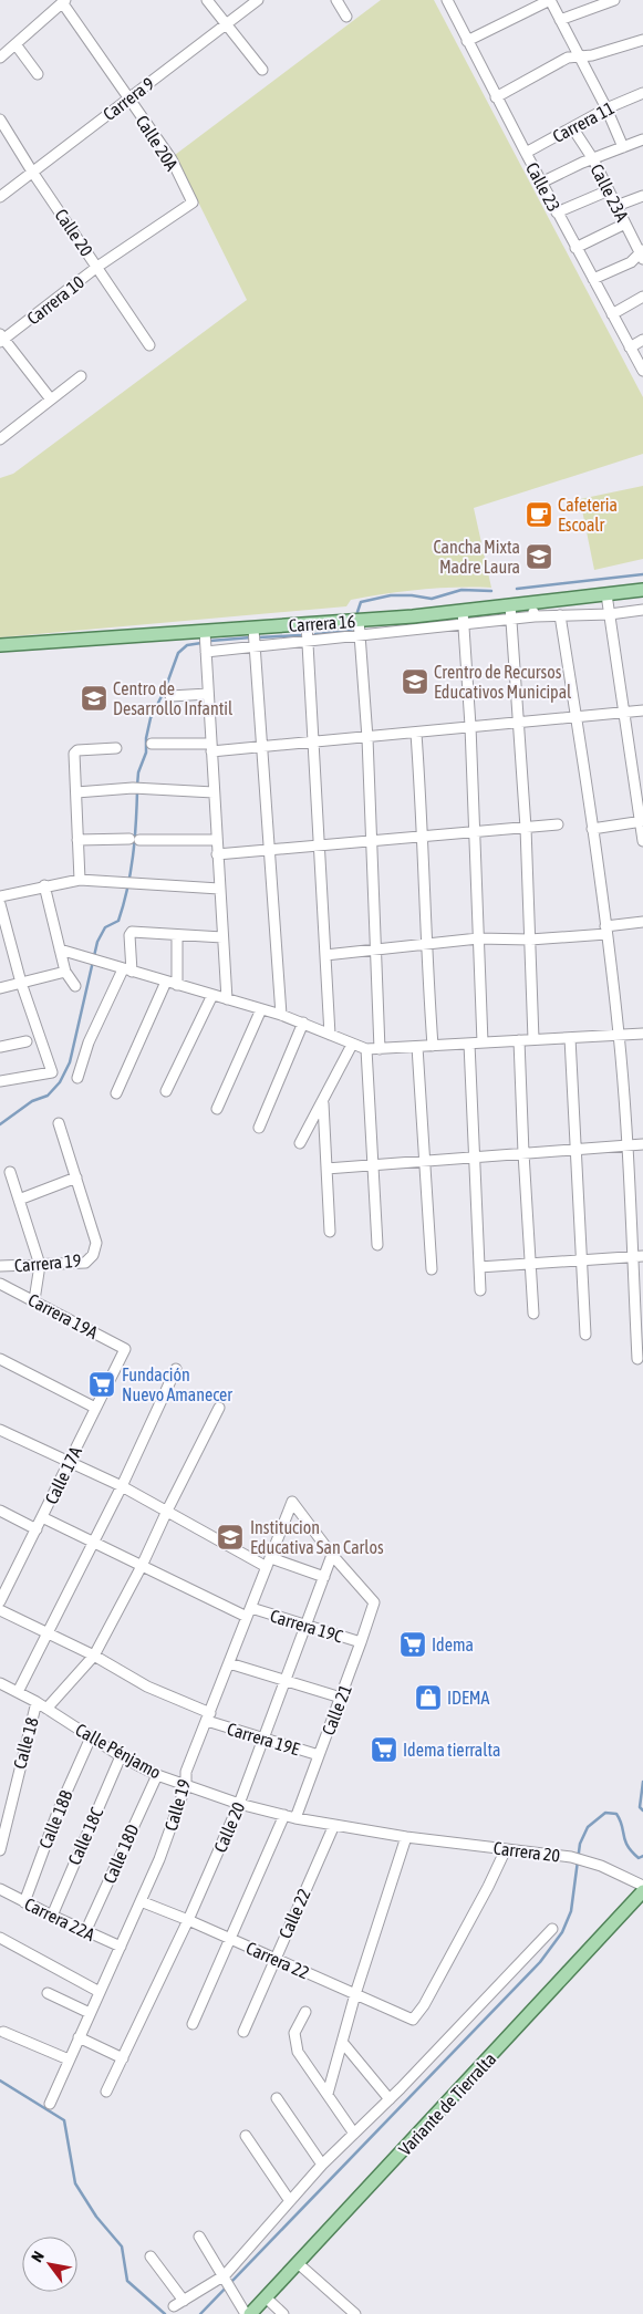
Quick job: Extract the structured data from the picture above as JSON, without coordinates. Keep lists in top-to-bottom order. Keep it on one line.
{"streets":{"main road":["Carrera 16","Variante de Tierralta"],"street":["Carrera 9","Carrera 11","Calle 20A","Calle 23","Calle 23A","Calle 20","Carrera 10","Carrera 19","Carrera 19A","Calle 17A","Carrera 19C","Calle 21","Carrera 19E","Calle 18","Calle Pénjamo","Calle 19","Calle 18B","Calle 18C","Carrera 20","Calle 18D","Calle 22","Carrera 22A","Carrera 22"]},"crossings":[["Carrera 9","Calle 20A"],["Carrera 9","Calle 20"],["Carrera 11","Calle 23"],["Carrera 11","Calle 23A"],["Calle 20A","Carrera 10"],["Calle 20","Carrera 10"],["Calle 20","Carrera 19C"],["Calle 20","Calle 21"],["Calle 20","Carrera 19E"],["Calle 20","Calle Pénjamo"],["Calle 20","Calle 19"],["Calle 20","Carrera 22"],["Carrera 19A","Calle 17A"],["Calle 17A","Carrera 19C"],["Carrera 19C","Calle 21"],["Carrera 19C","Calle 19"],["Calle 21","Carrera 19E"],["Calle 21","Calle Pénjamo"],["Calle 21","Calle 19"],["Carrera 19E","Calle 19"],["Calle 18","Calle Pénjamo"],["Calle Pénjamo","Calle 19"],["Calle Pénjamo","Calle 18B"],["Calle Pénjamo","Calle 18C"],["Calle Pénjamo","Carrera 20"],["Calle Pénjamo","Calle 18D"],["Calle Pénjamo","Calle 22"],["Calle 19","Carrera 22A"],["Calle 19","Carrera 22"],["Calle 18B","Carrera 22A"],["Calle 18C","Carrera 22A"],["Carrera 20","Carrera 22"],["Calle 18D","Carrera 22A"],["Calle 22","Carrera 22"]],"places":{"cafe":["Cafeteria Escoalr"],"school or university":["Cancha Mixta Madre Laura","Crentro de Recursos Educativos Municipal","Centro de Desarrollo Infantil","Institucion Educativa San Carlos"],"supermarket":["Fundación Nuevo Amanecer","Idema","Idema tierralta"],"shop":["IDEMA"]},"north":"top left"}
